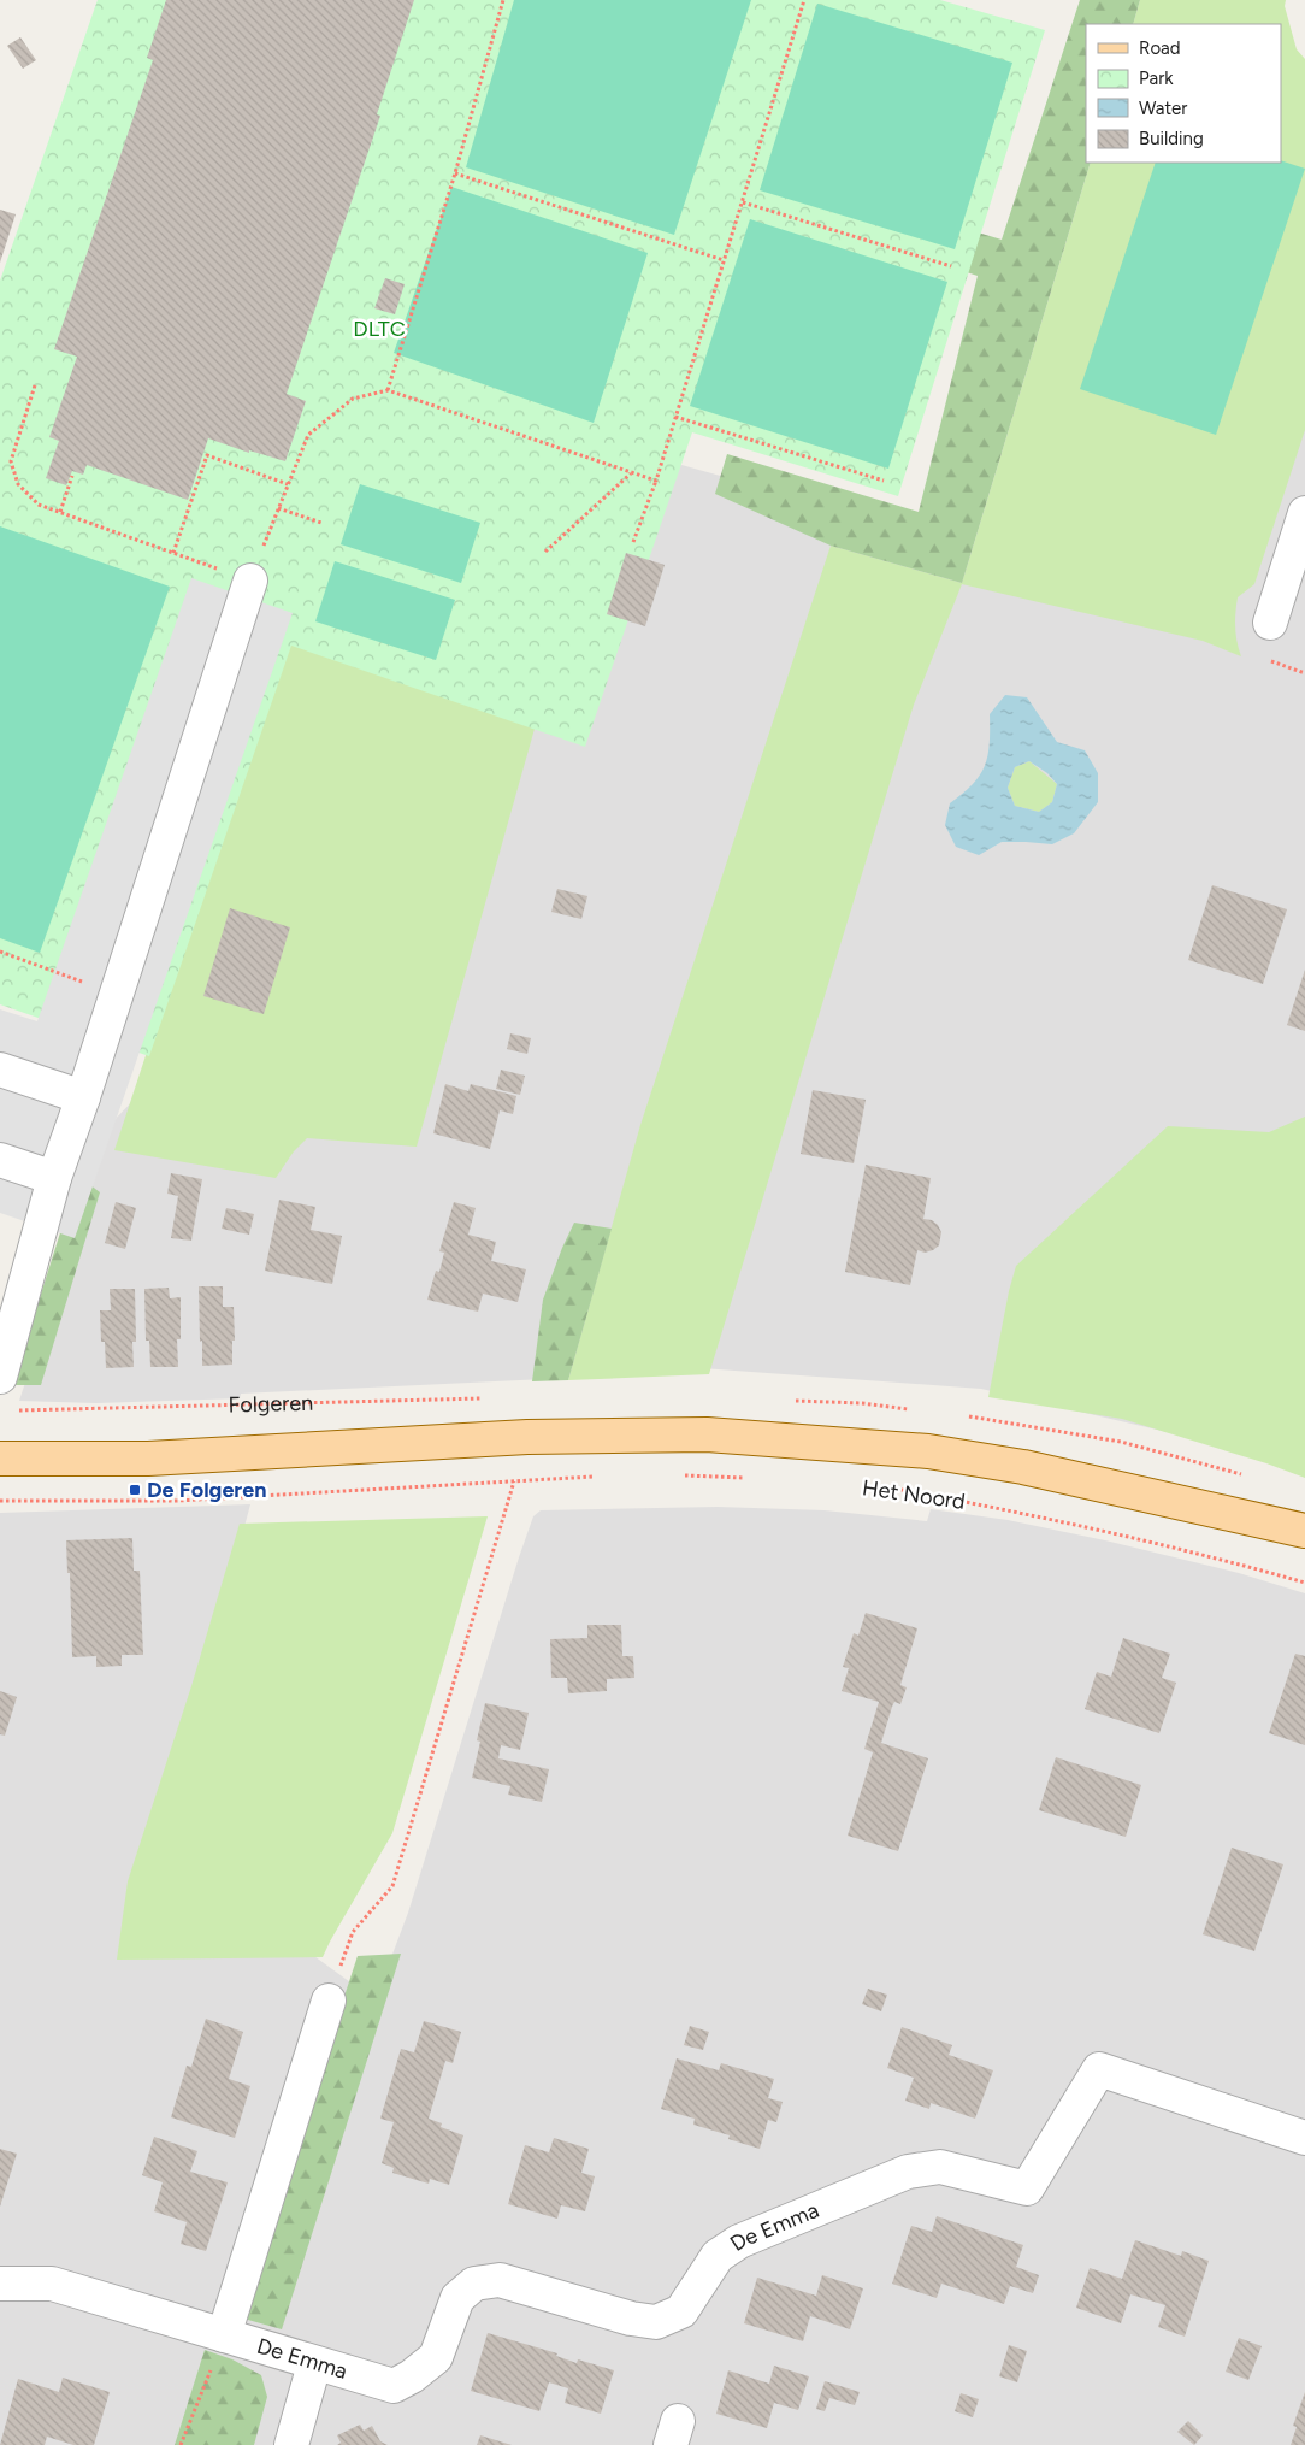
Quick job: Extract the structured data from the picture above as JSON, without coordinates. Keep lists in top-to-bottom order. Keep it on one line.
{"streets":{"main road":["Het Noord"],"street":["De Emma"],"path":["Folgeren"]},"parks":["DLTC"],"places":{"transit":["De Folgeren"]},"legend":["Road","Park","Water","Building"]}
